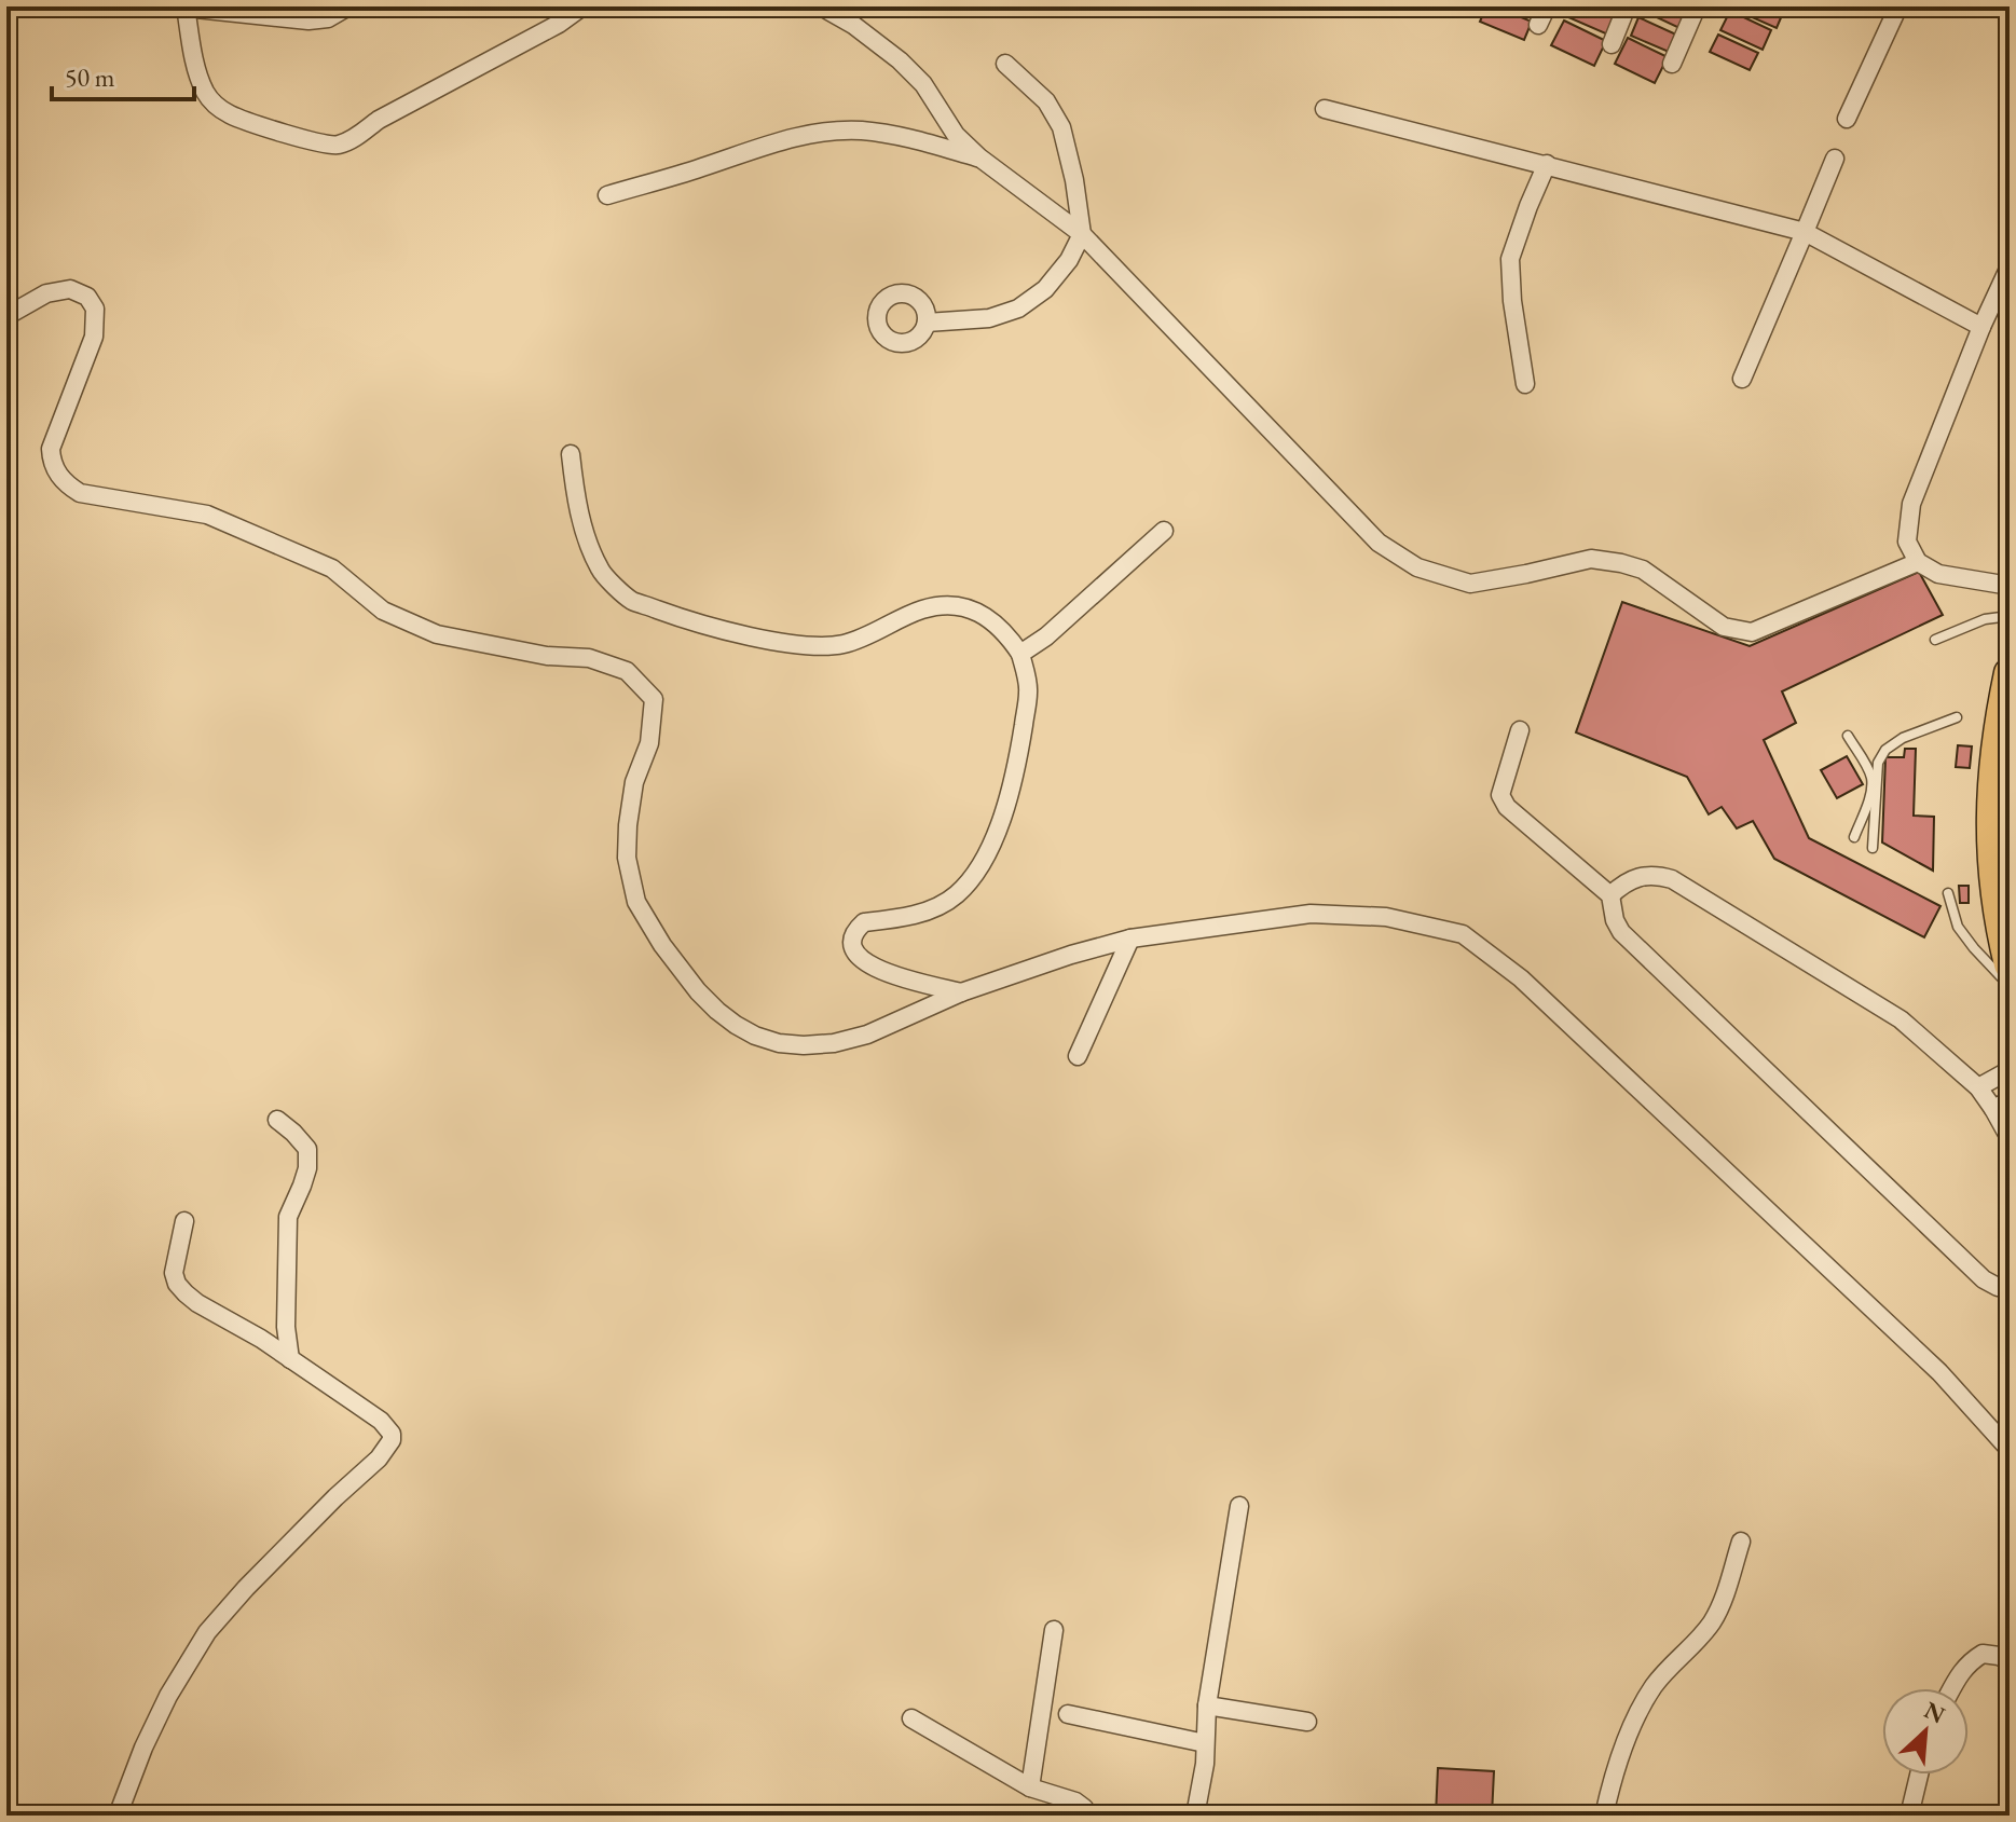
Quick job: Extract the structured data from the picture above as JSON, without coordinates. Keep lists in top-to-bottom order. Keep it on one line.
{"scale_bar":"50 m","north":"top right"}
